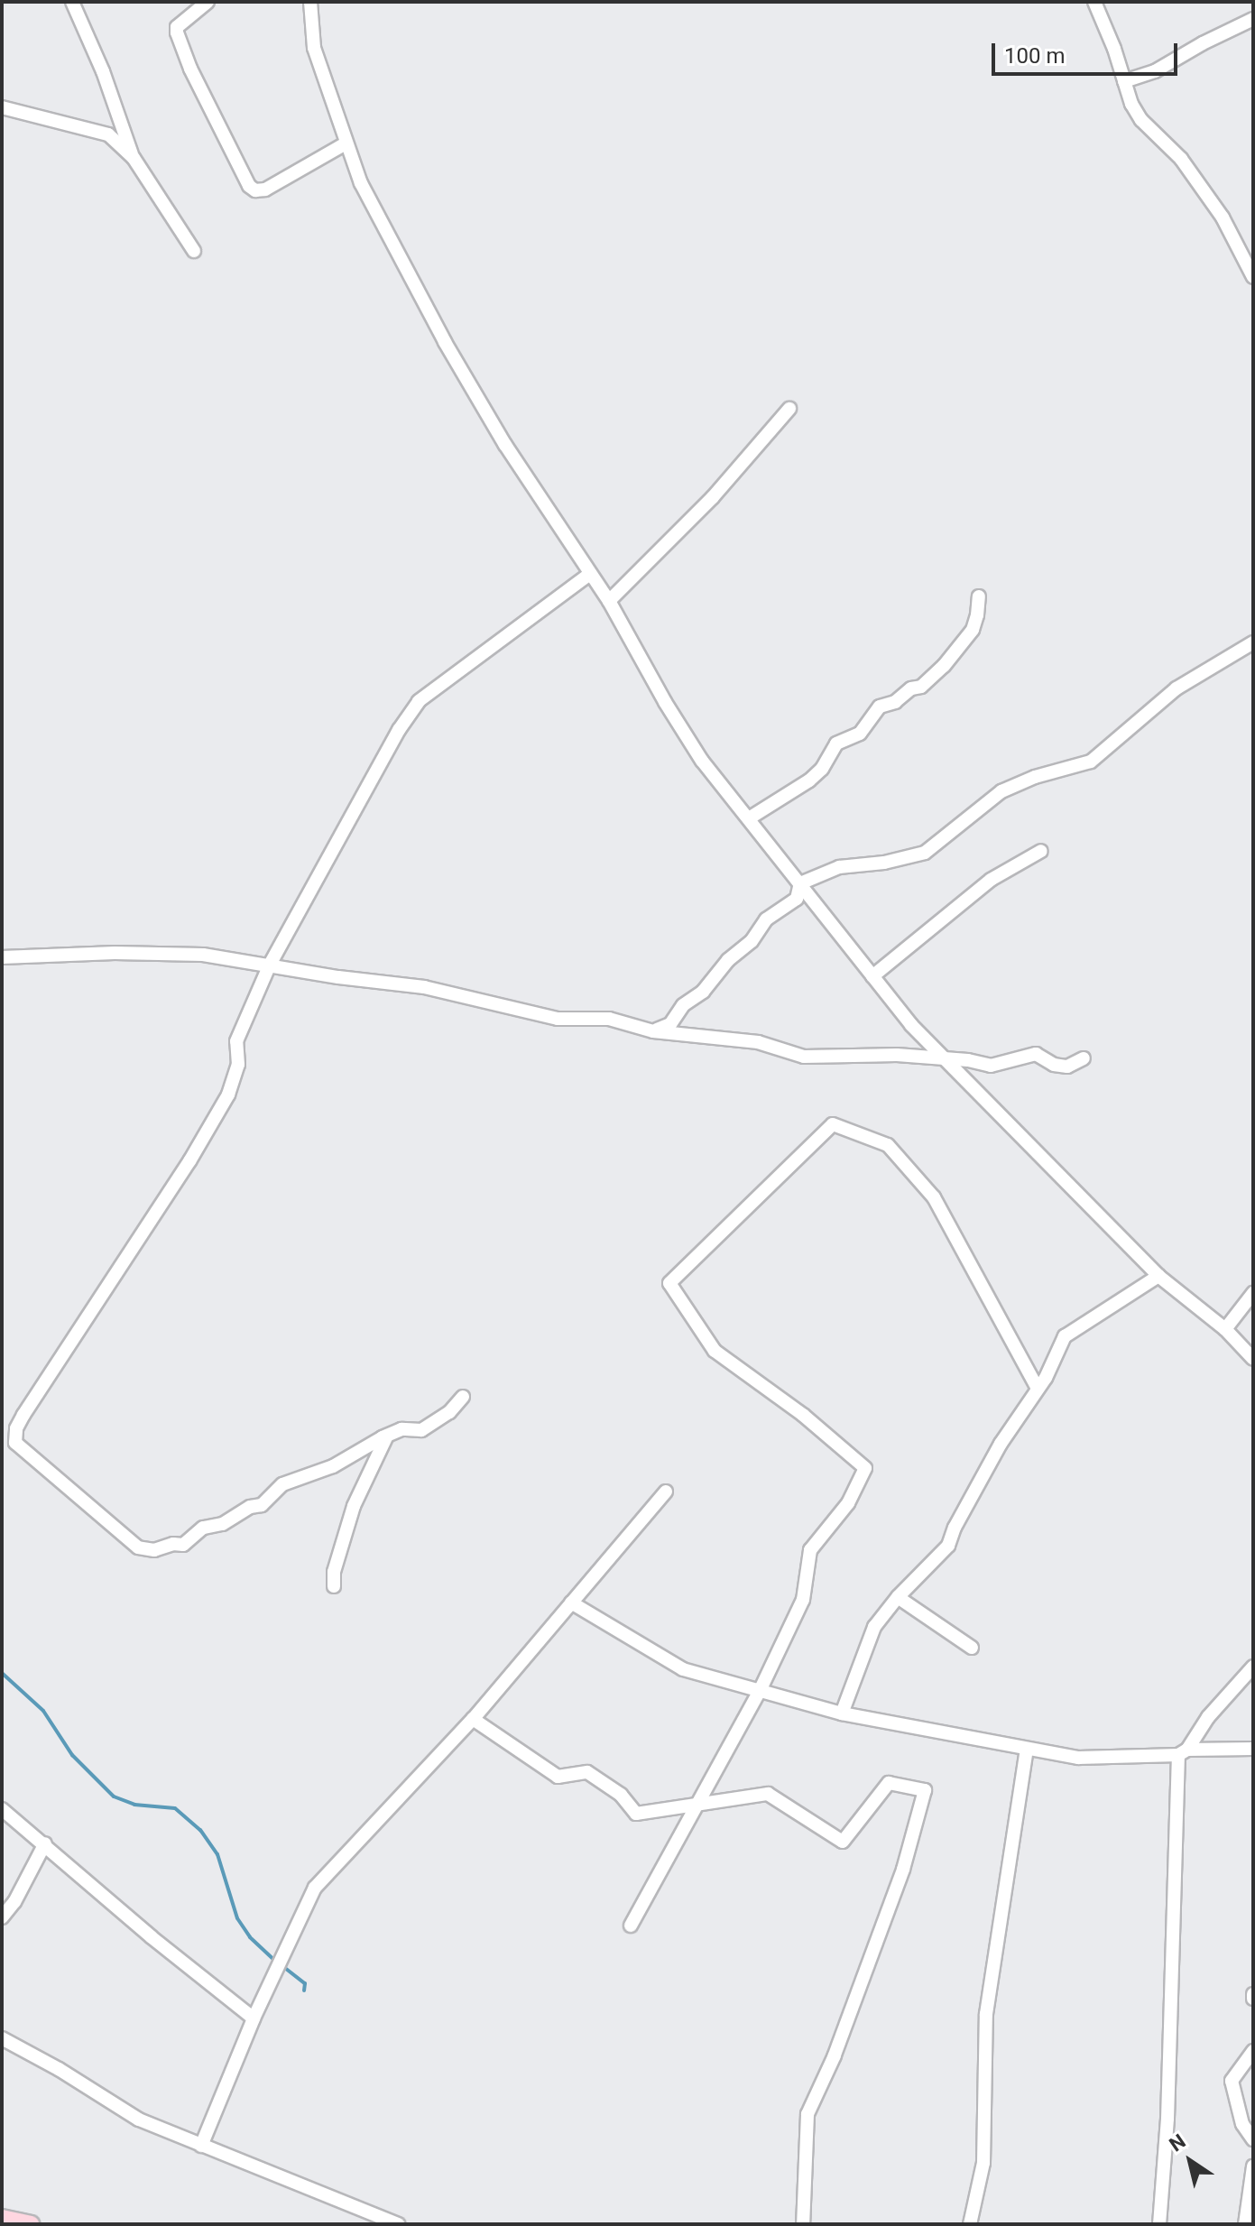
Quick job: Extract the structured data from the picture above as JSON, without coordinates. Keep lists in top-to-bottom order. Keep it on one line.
{"scale_bar":"100 m","north":"top left"}
